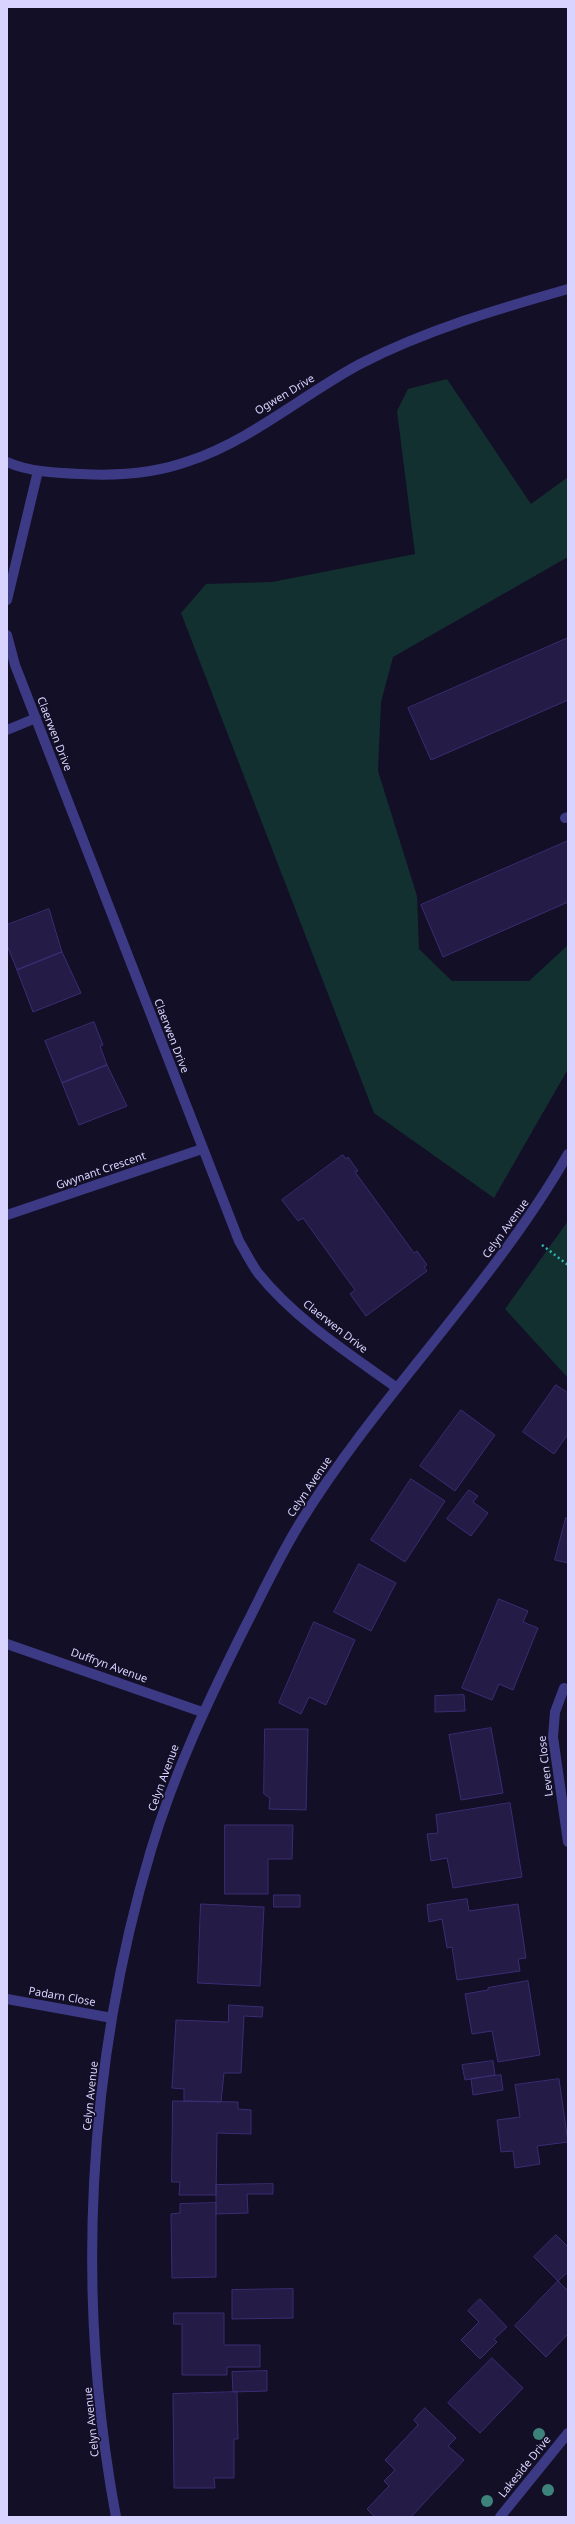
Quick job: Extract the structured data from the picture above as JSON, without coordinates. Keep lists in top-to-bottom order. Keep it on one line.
{"streets":{"street":["Ogwen Drive","Claerwen Drive","Gwynant Crescent","Celyn Avenue","Duffryn Avenue","Leven Close","Padarn Close","Lakeside Drive"]},"crossings":[["Claerwen Drive","Gwynant Crescent"],["Claerwen Drive","Celyn Avenue"],["Celyn Avenue","Duffryn Avenue"],["Celyn Avenue","Padarn Close"]]}
